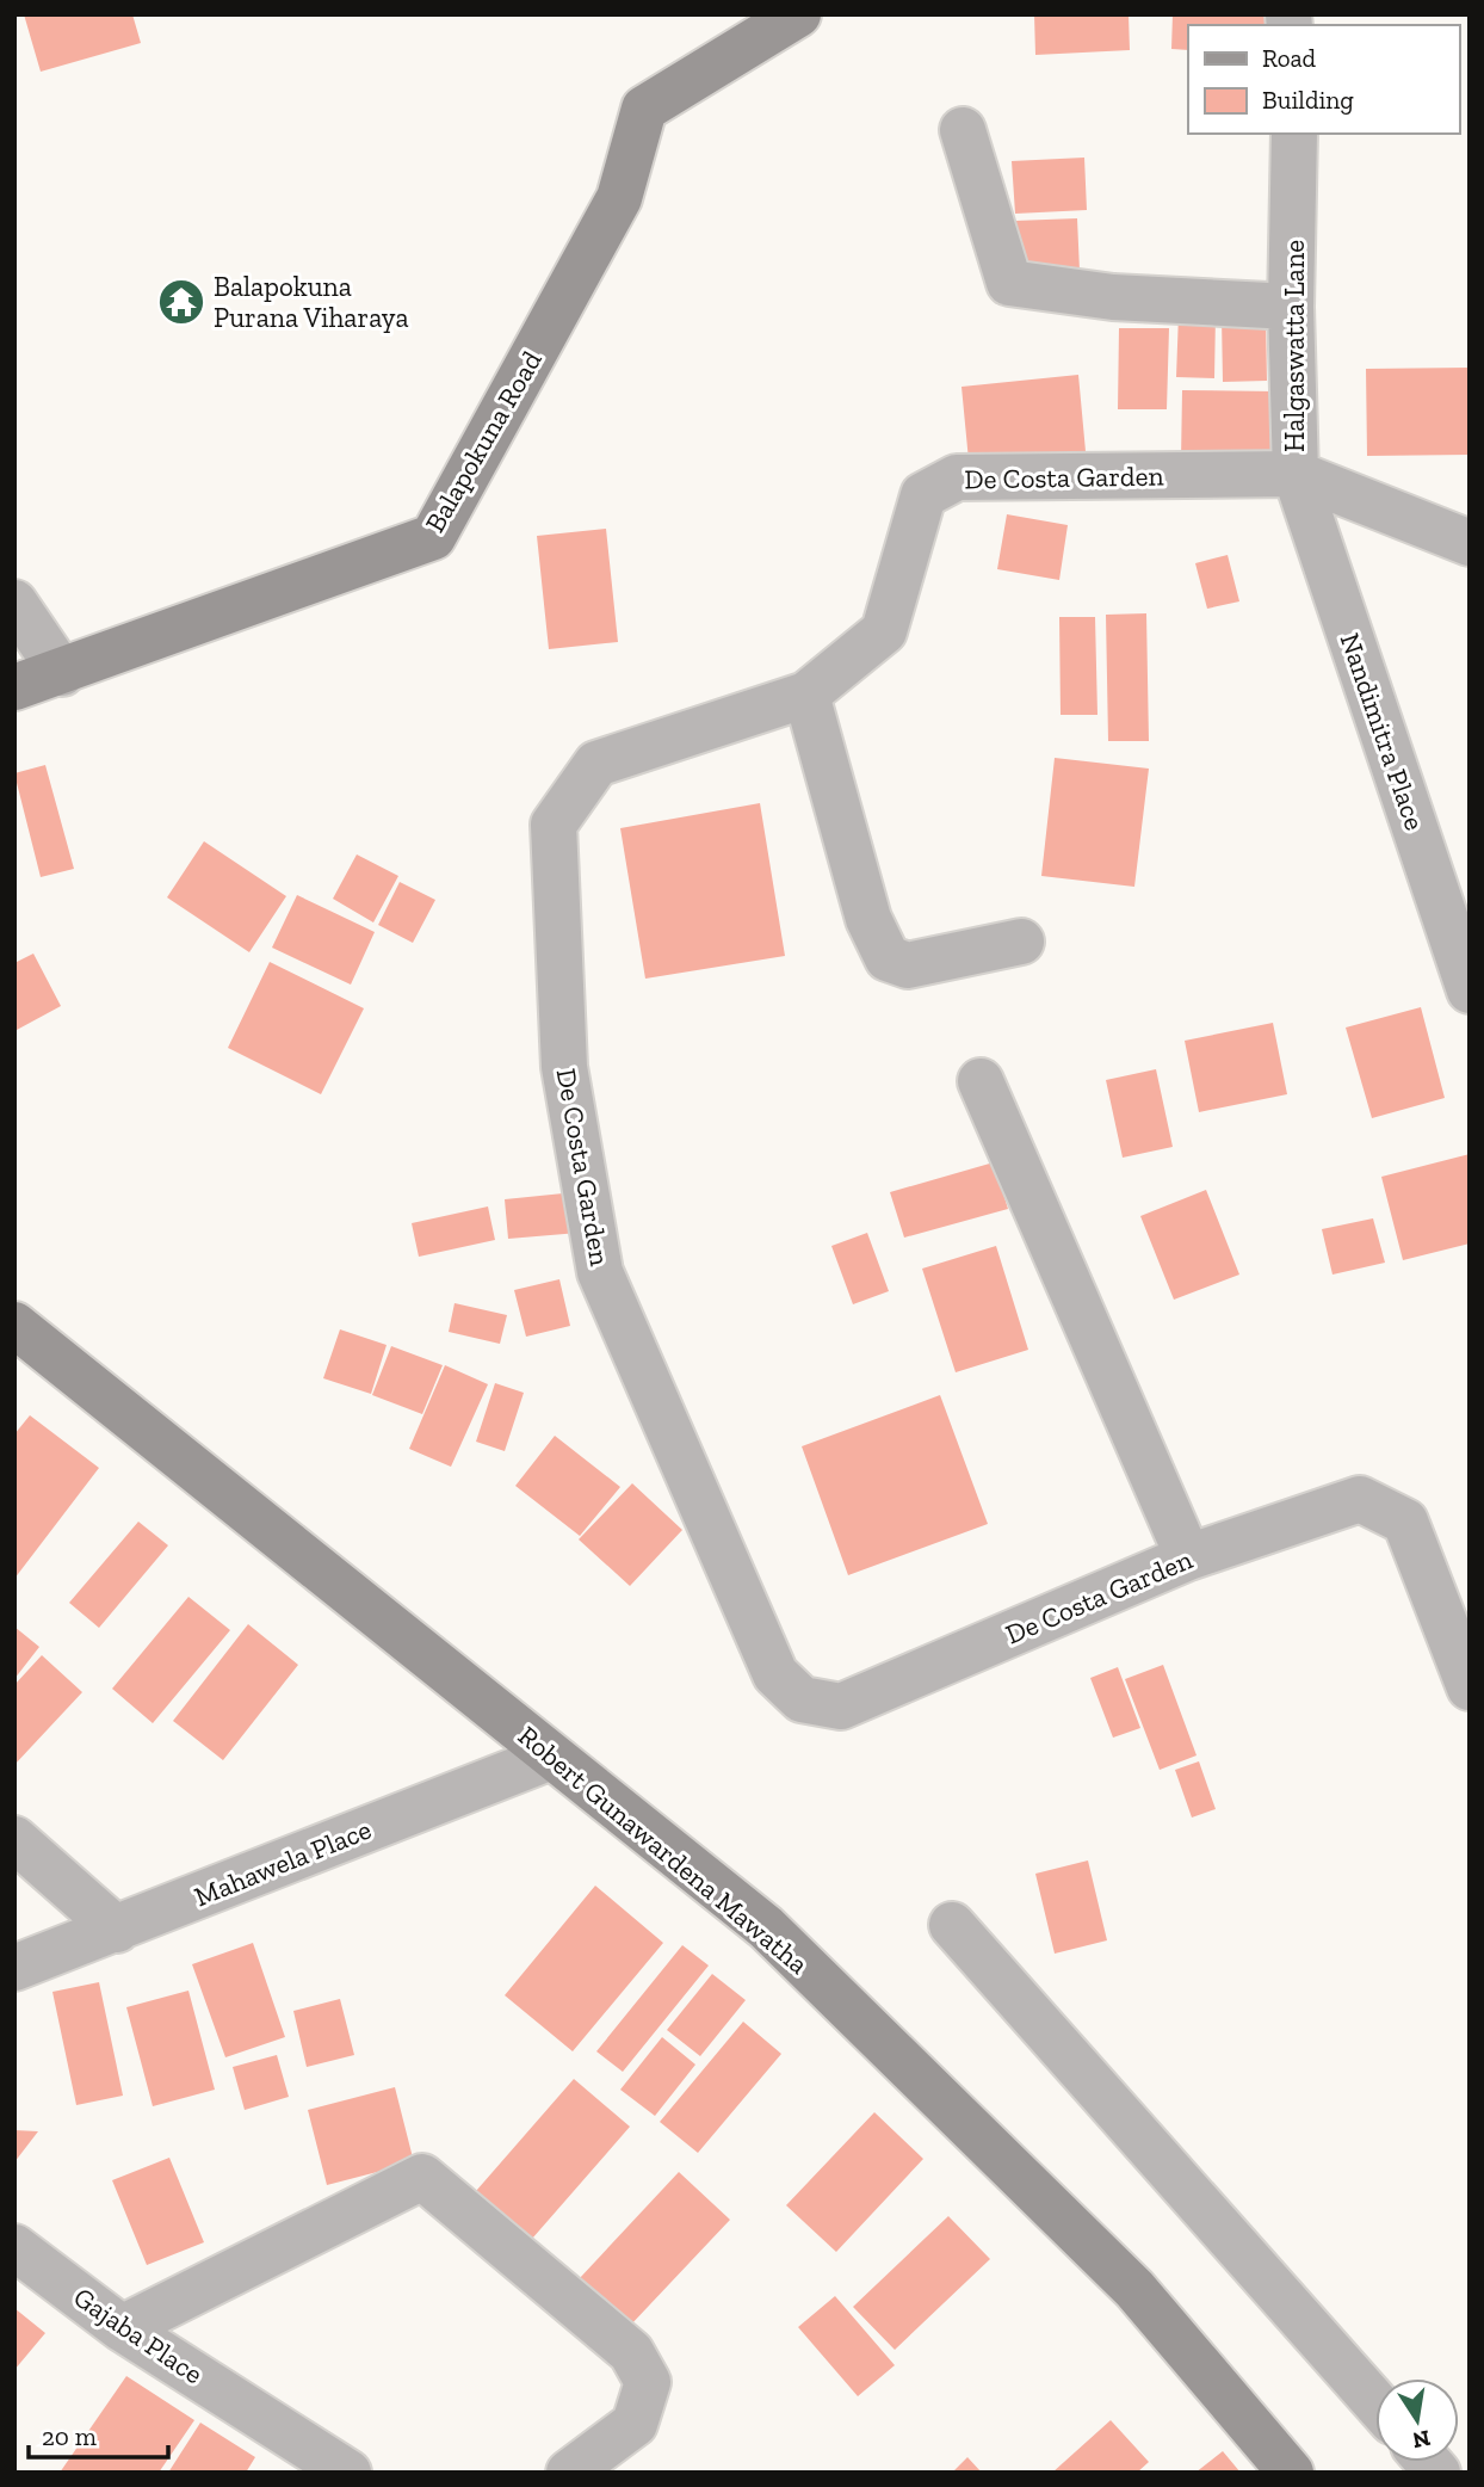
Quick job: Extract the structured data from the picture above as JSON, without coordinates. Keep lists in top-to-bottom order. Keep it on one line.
{"streets":{"main road":["Balapokuna Road","Robert Gunawardena Mawatha"],"street":["Halgaswatta Lane","De Costa Garden","Nandimitra Place","Mahawela Place","Gajaba Place"]},"crossings":[["Halgaswatta Lane","De Costa Garden"],["Halgaswatta Lane","Nandimitra Place"],["De Costa Garden","Nandimitra Place"],["Robert Gunawardena Mawatha","Mahawela Place"]],"places":{"temple":["Balapokuna Purana Viharaya"]},"legend":["Road","Building"],"scale_bar":"20 m","north":"bottom"}
